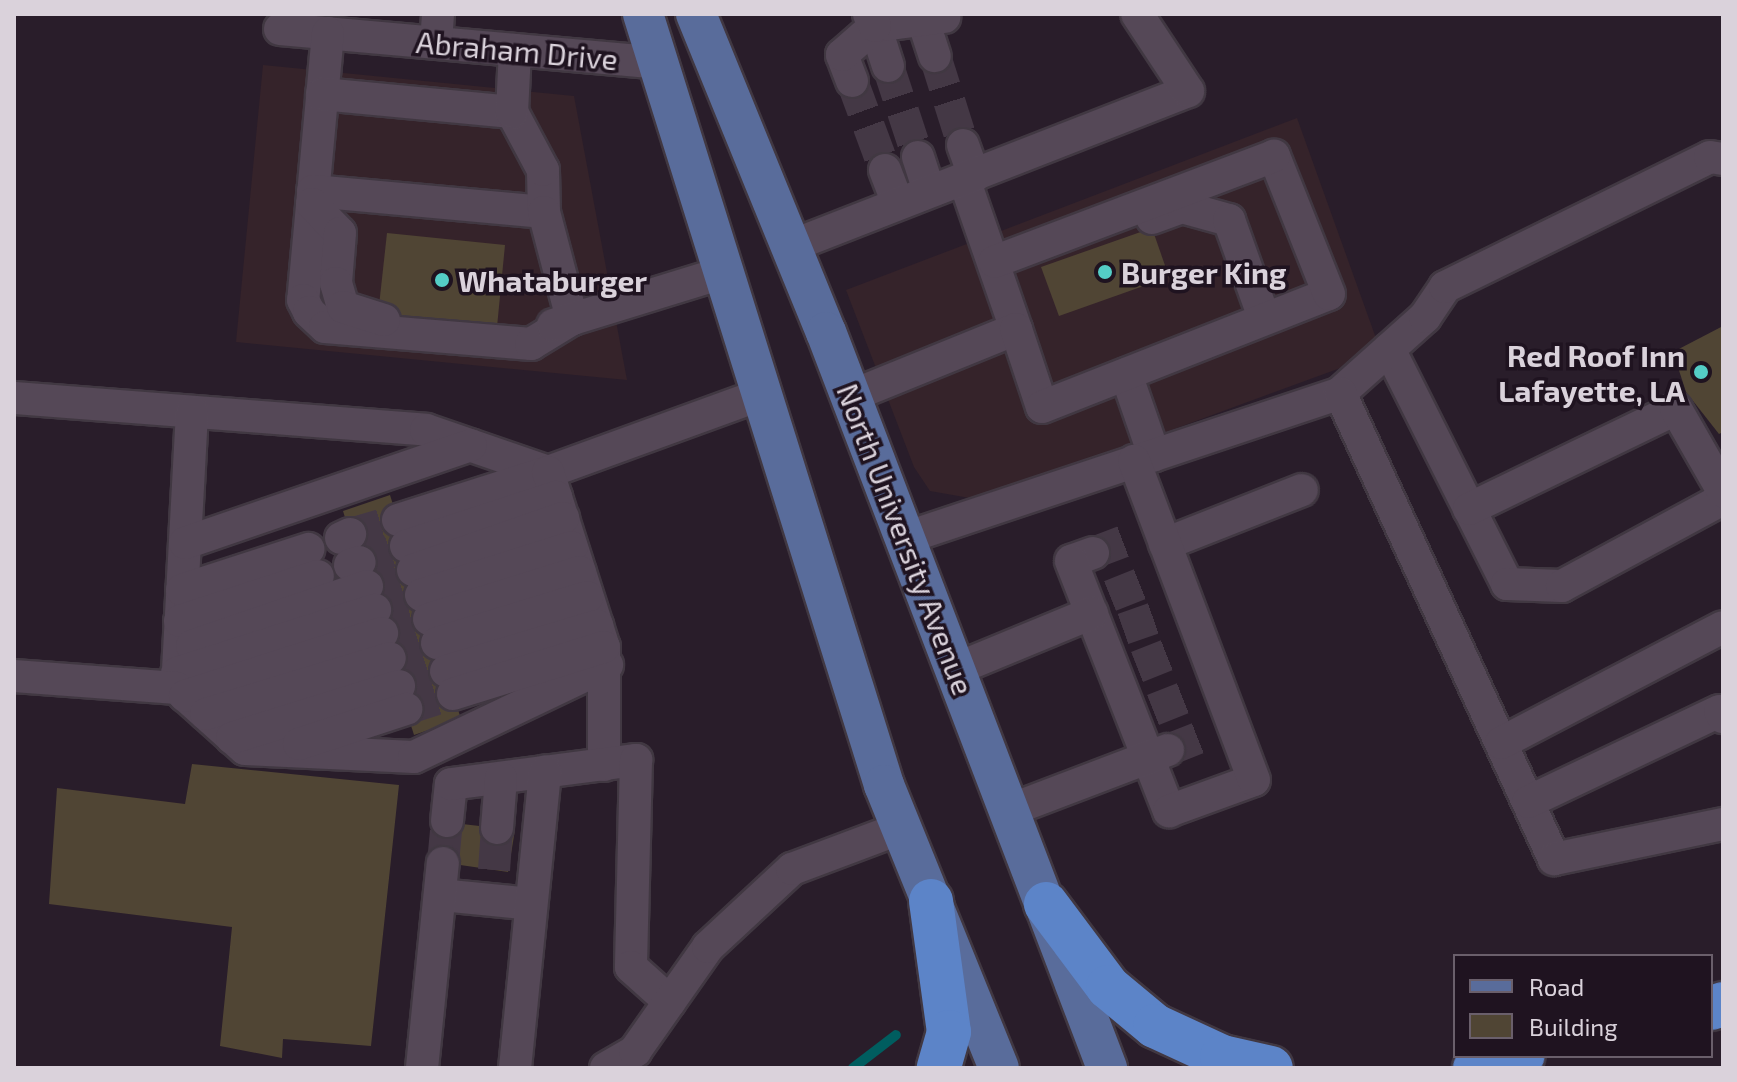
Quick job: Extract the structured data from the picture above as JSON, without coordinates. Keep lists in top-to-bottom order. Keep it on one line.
{"streets":{"main road":["North University Avenue"],"street":["Abraham Drive"]},"places":["Burger King","Whataburger","Red Roof Inn Lafayette, LA"],"legend":["Road","Building"]}
